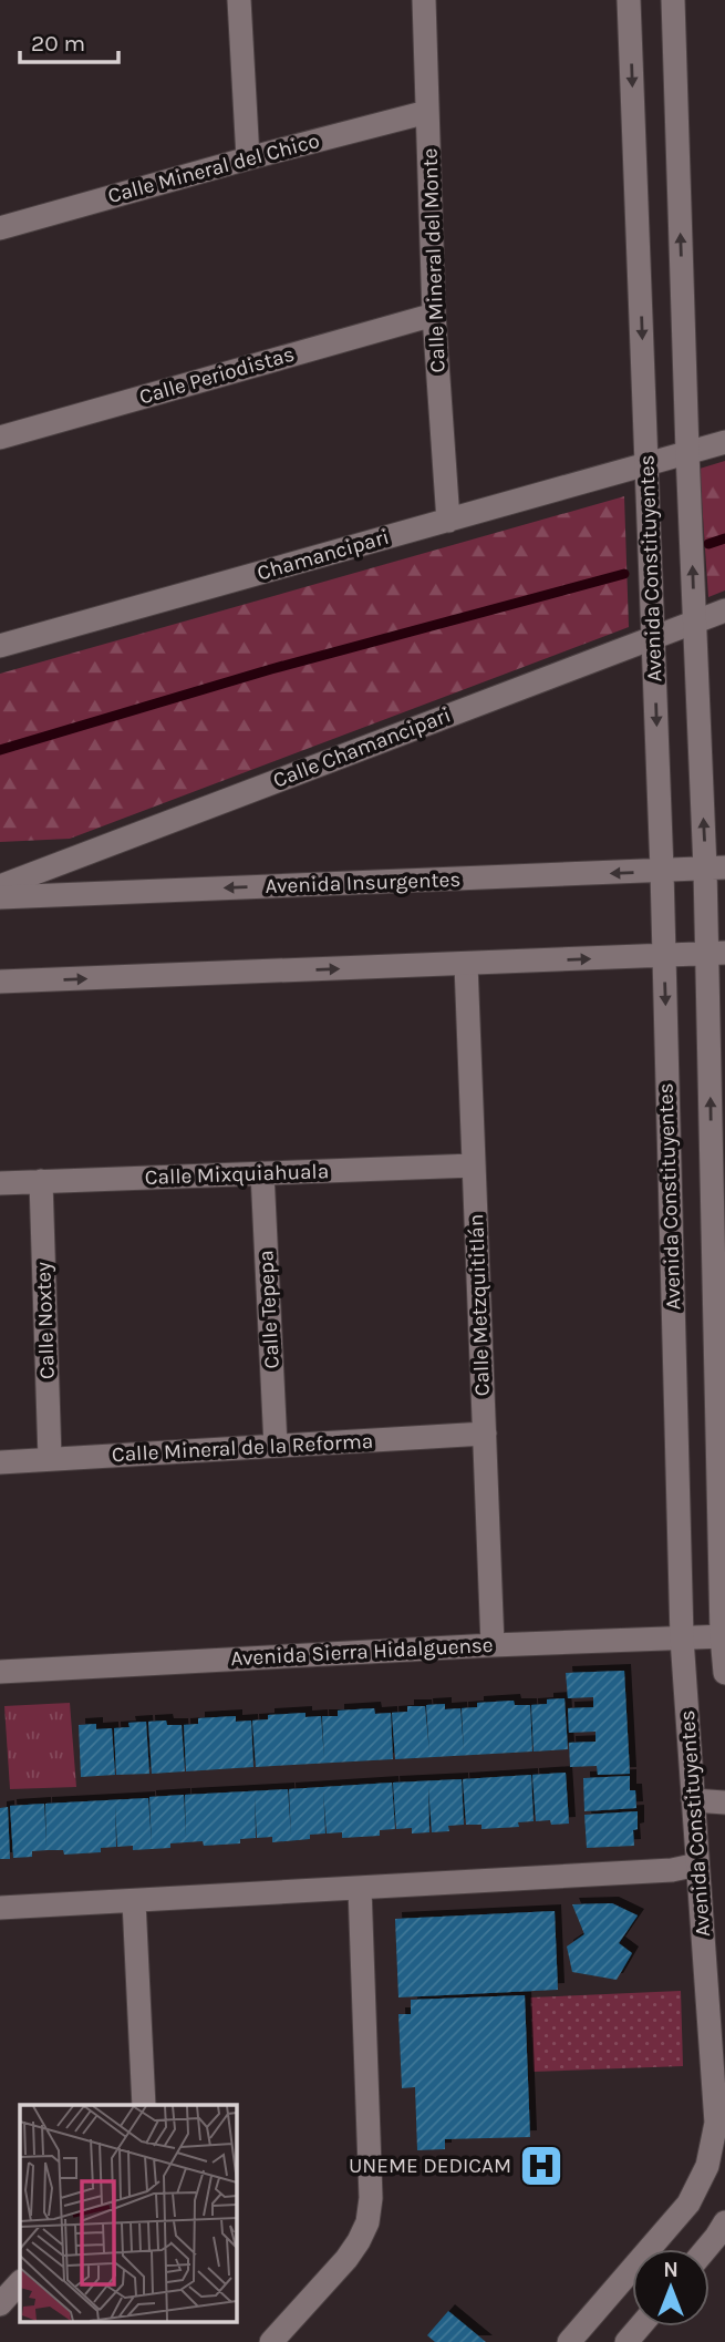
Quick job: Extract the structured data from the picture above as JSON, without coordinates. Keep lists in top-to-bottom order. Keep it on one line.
{"streets":{"street":["Calle Mineral del Chico","Calle Mineral del Monte","Calle Periodistas","Chamancipari","Avenida Constituyentes","Calle Chamancipari","Avenida Insurgentes","Calle Mixquiahuala","Calle Metzquititlán","Calle Tepepa","Calle Noxtey","Calle Mineral de la Reforma","Avenida Sierra Hidalguense"]},"crossings":[["Calle Mineral del Chico","Calle Mineral del Monte"],["Calle Mineral del Monte","Calle Periodistas"],["Calle Mineral del Monte","Chamancipari"],["Chamancipari","Avenida Constituyentes"],["Avenida Constituyentes","Calle Chamancipari"],["Avenida Constituyentes","Avenida Insurgentes"],["Avenida Constituyentes","Avenida Sierra Hidalguense"],["Calle Mixquiahuala","Calle Metzquititlán"],["Calle Mixquiahuala","Calle Tepepa"],["Calle Mixquiahuala","Calle Noxtey"],["Calle Metzquititlán","Calle Mineral de la Reforma"],["Calle Metzquititlán","Avenida Sierra Hidalguense"],["Calle Tepepa","Calle Mineral de la Reforma"],["Calle Noxtey","Calle Mineral de la Reforma"]],"places":{"hospital":["UNEME DEDICAM"]},"scale_bar":"20 m","north":"top"}
